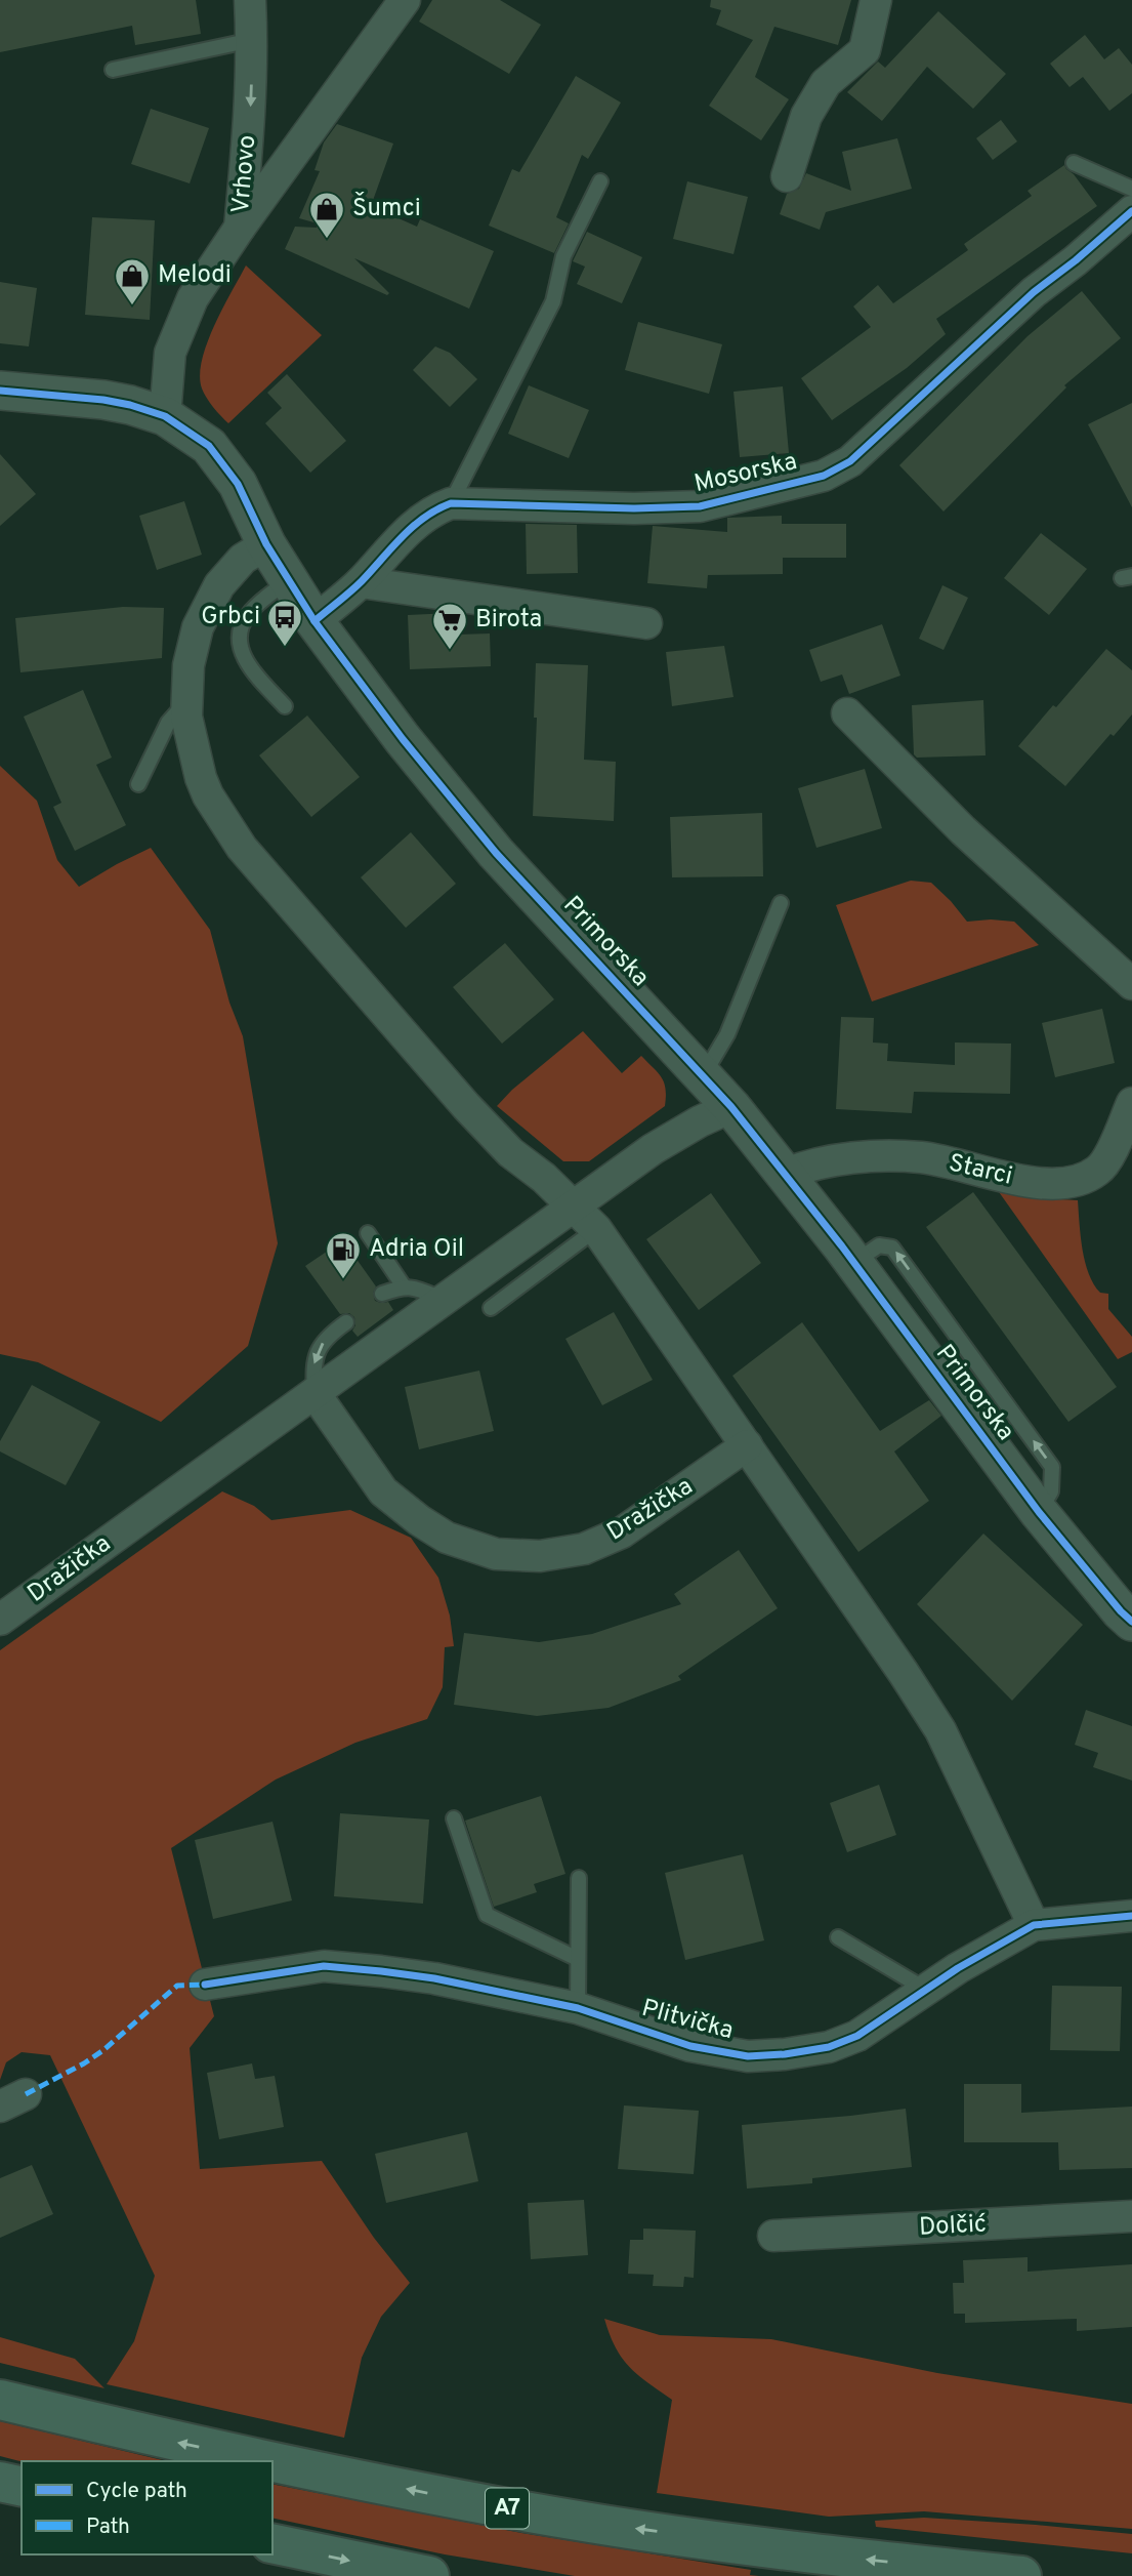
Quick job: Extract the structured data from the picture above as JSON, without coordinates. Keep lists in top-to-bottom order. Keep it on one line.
{"streets":{"highway":["A7"],"street":["Vrhovo","Mosorska","Primorska","Starci","Dražička","Plitvička","Dolčić"]},"crossings":[["Vrhovo","Primorska"],["Primorska","Starci"],["Primorska","Dražička"]],"one_way":["Vrhovo"],"places":{"shop":["Šumci","Melodi"],"bus stop":["Grbci"],"supermarket":["Birota"],"fuel station":["Adria Oil"]},"legend":["Cycle path","Path"]}
